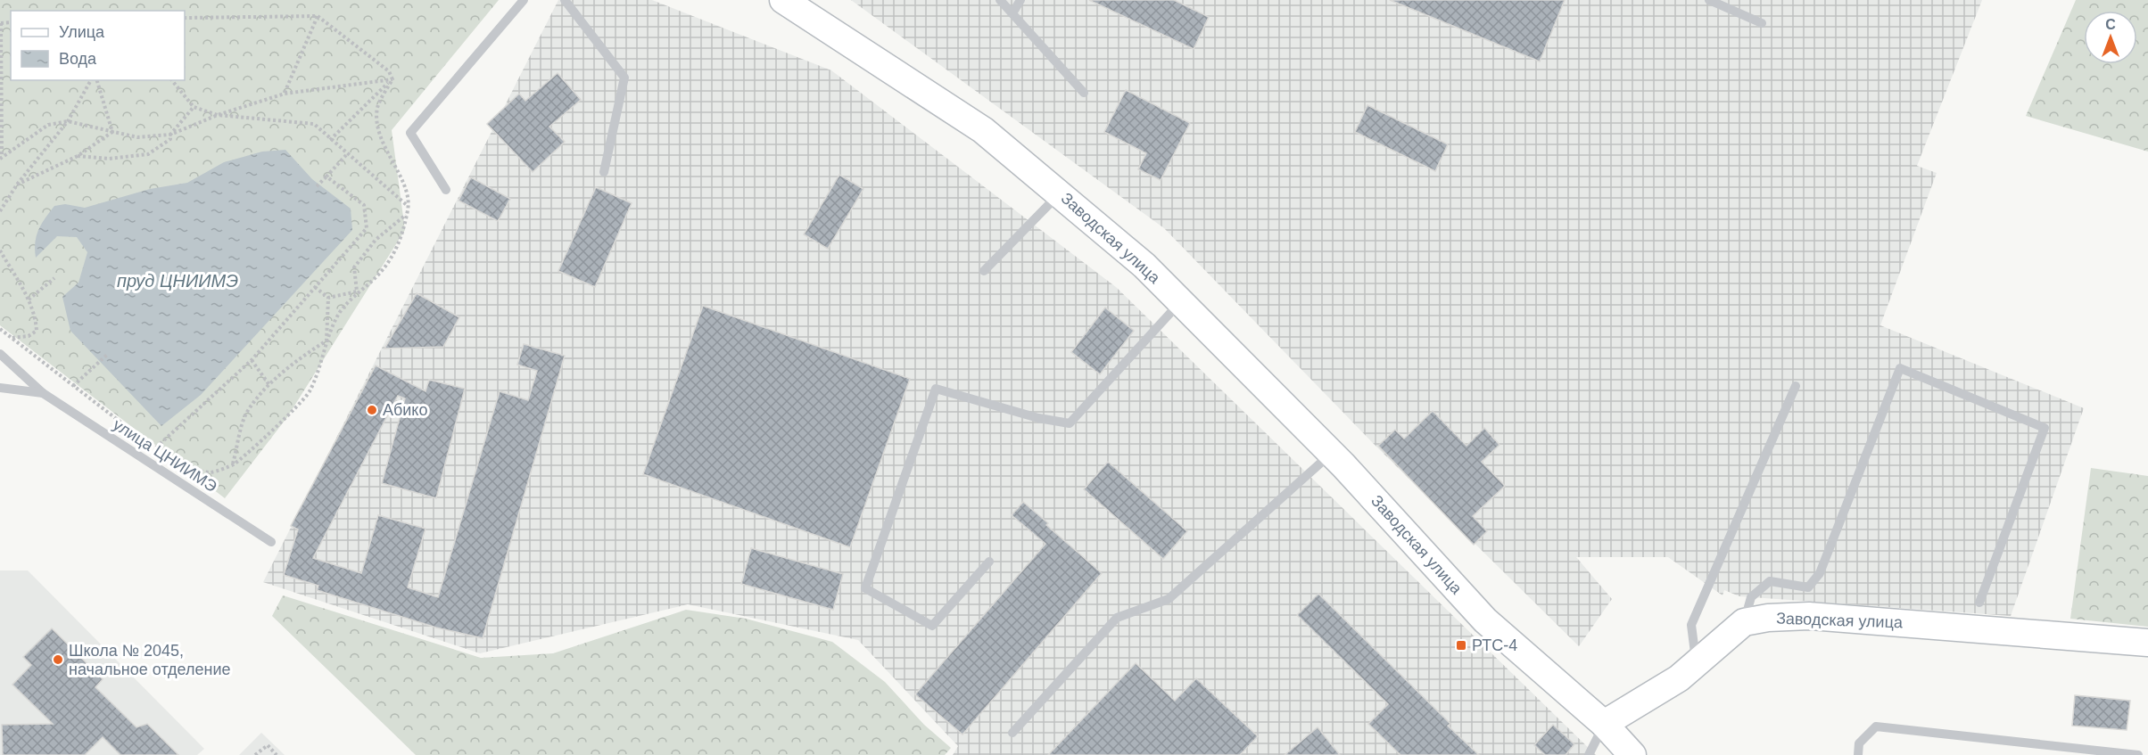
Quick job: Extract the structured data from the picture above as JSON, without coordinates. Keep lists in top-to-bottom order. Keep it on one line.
{"streets":{"street":["Заводская улица"],"lane":["улица ЦНИИМЭ"]},"water":["пруд ЦНИИМЭ"],"places":{"other":["Абико","Школа № 2045, начальное отделение"],"transit":["РТС-4"]},"legend":["Улица","Вода"],"north":"top"}
